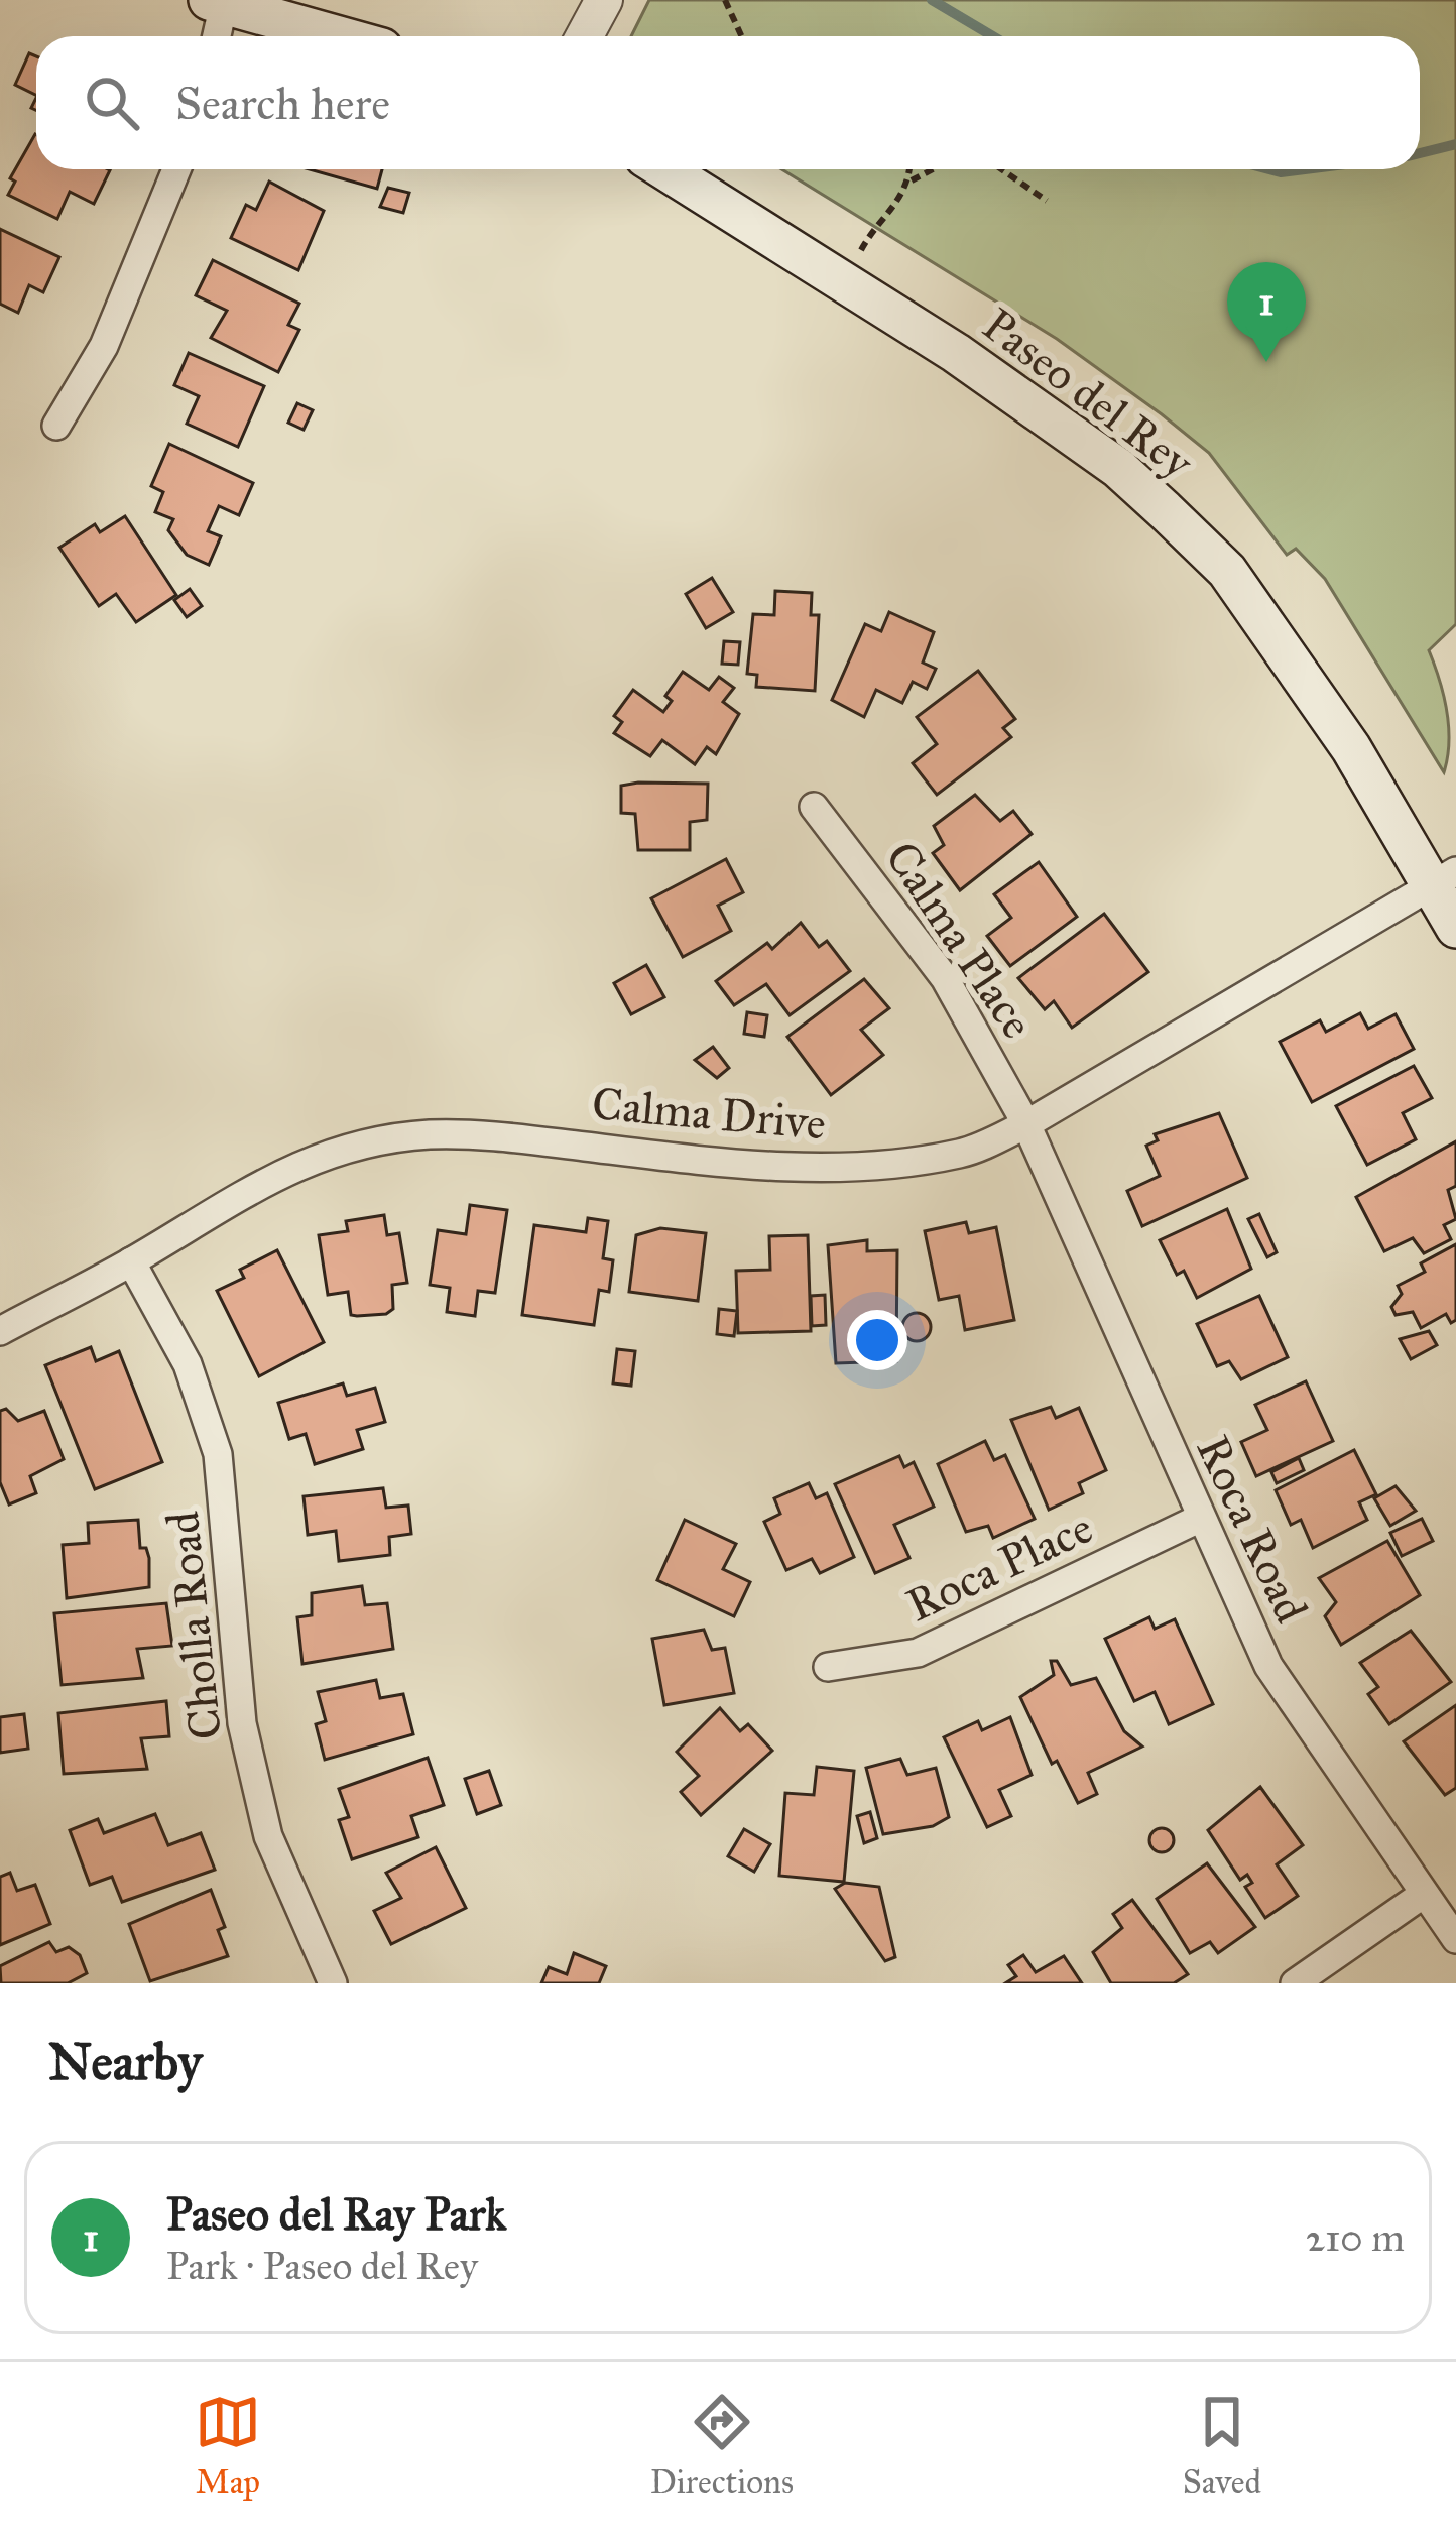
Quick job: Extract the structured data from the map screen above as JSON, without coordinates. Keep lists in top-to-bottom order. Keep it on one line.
{"streets":{"main road":["Paseo del Rey"],"street":["Calma Place","Calma Drive","Roca Road","Roca Place","Cholla Road"]},"crossings":[["Paseo del Rey","Calma Drive"],["Calma Place","Calma Drive"],["Calma Place","Roca Road"],["Calma Drive","Roca Road"],["Calma Drive","Cholla Road"],["Roca Road","Roca Place"]],"page":{"search":"Search here","pins":"1","heading":"Nearby","list":[{"mark":"1","name":"Paseo del Ray Park","note":"Park · Paseo del Rey","value":"210 m"}],"nav":["Map","Directions","Saved"]}}
